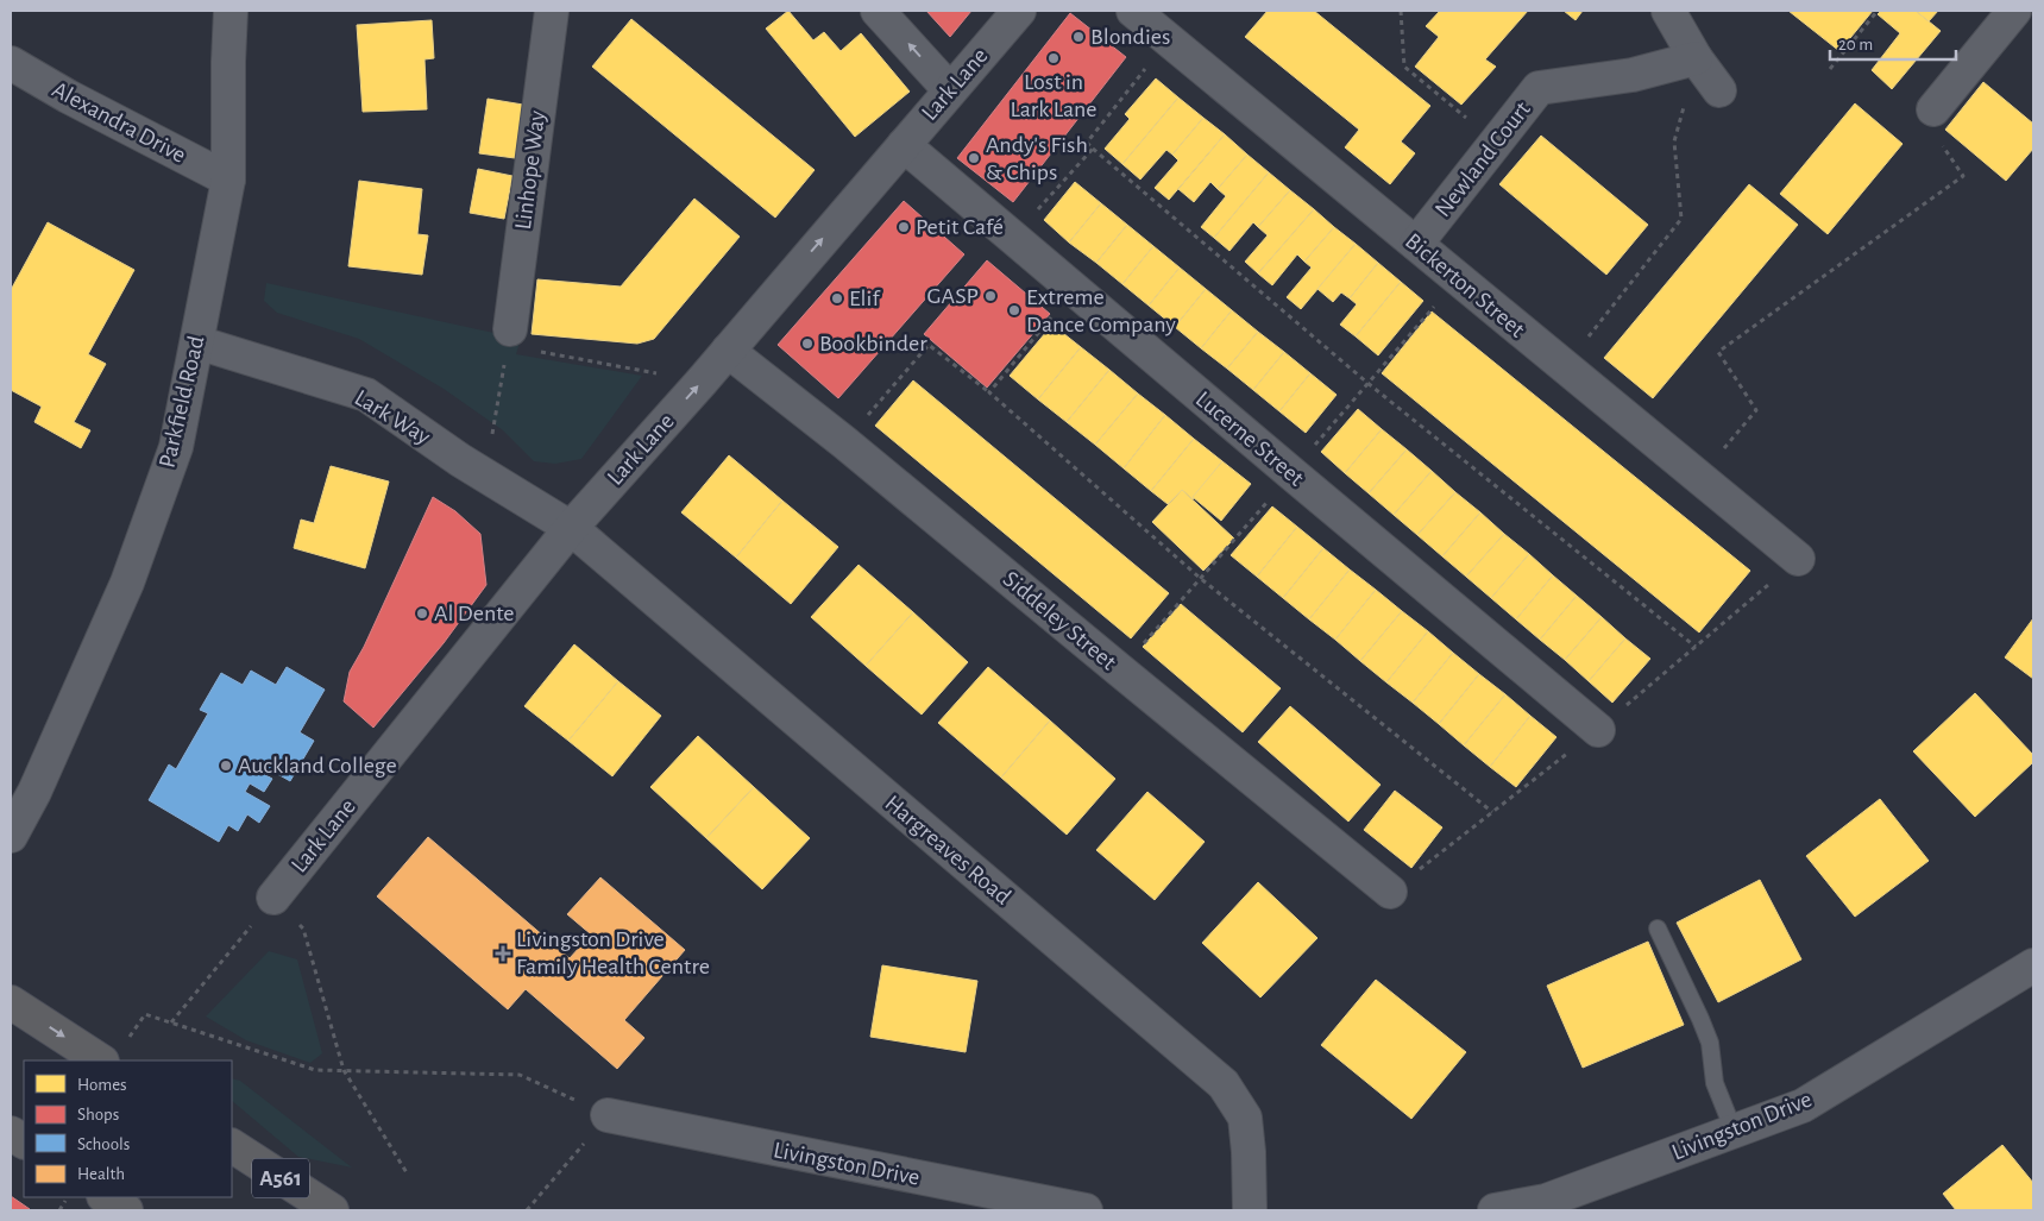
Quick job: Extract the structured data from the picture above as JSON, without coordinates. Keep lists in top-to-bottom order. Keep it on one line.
{"streets":{"highway":["A561"],"street":["Lark Lane","Alexandra Drive","Newland Court","Linhope Way","Bickerton Street","Parkfield Road","Lark Way","Lucerne Street","Siddeley Street","Hargreaves Road","Livingston Drive"]},"crossings":[["Lark Lane","Lark Way"],["Lark Lane","Lucerne Street"],["Lark Lane","Siddeley Street"],["Lark Lane","Hargreaves Road"],["Alexandra Drive","Parkfield Road"],["Newland Court","Bickerton Street"],["Parkfield Road","Lark Way"],["Lark Way","Hargreaves Road"]],"one_way":["Lark Lane"],"places":{"other":["Blondies","Lost in Lark Lane","Andy's Fish & Chips","Petit Café","GASP","Elif","Extreme Dance Company","Bookbinder","Al Dente","Auckland College"],"health":["Livingston Drive Family Health Centre"]},"legend":["Homes","Shops","Schools","Health"],"scale_bar":"20 m"}
